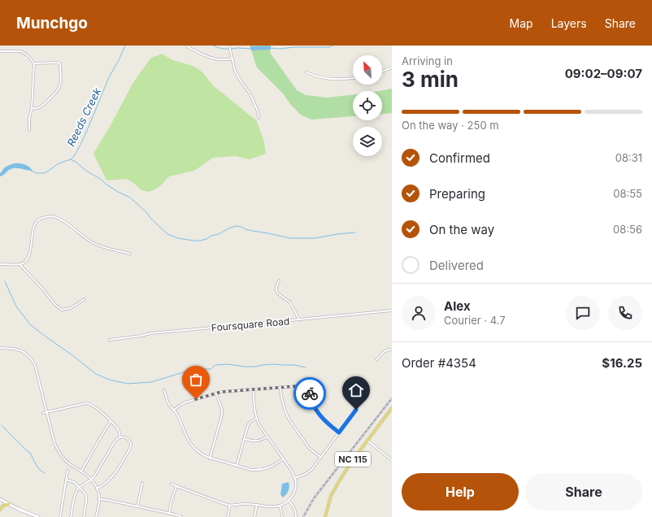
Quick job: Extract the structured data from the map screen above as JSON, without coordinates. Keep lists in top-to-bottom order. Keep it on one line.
{"streets":{"main road":["NC 115"],"street":["Foursquare Road"]},"water":["Reeds Creek"],"north":"top left","page":{"header":"Munchgo","nav":["Map","Layers","Share"],"heading":["3 min","Arriving in","09:02–09:07"],"panel":["Alex","Courier · 4.7","Order #4354","$16.25"],"bar":"On the way · 250 m","list":[["Confirmed","08:31"],["Preparing","08:55"],["On the way","08:56"],"Delivered"],"buttons":["Help","Share"]}}
